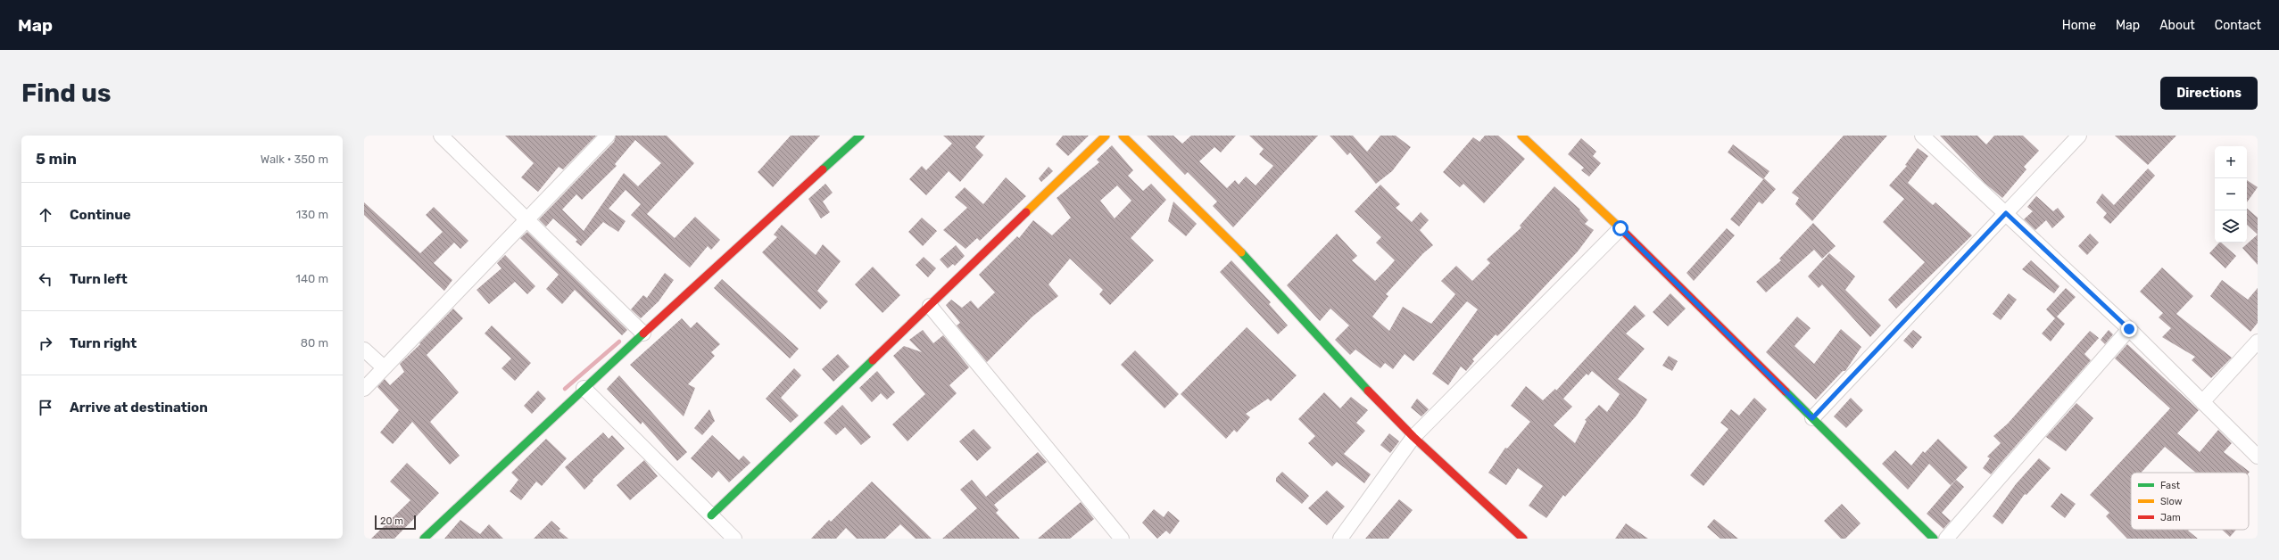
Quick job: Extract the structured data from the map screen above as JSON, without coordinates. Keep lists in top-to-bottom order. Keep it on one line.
{"legend":["Fast","Slow","Jam"],"scale_bar":"20 m","page":{"header":"Map","nav":["Home","Map","About","Contact"],"buttons":"Directions","title":"Find us","heading":["5 min","Walk · 350 m"],"map_buttons":["+","−"],"list":[["Continue","130 m"],["Turn left","140 m"],["Turn right","80 m"],"Arrive at destination"],"scale":"20 m"}}
